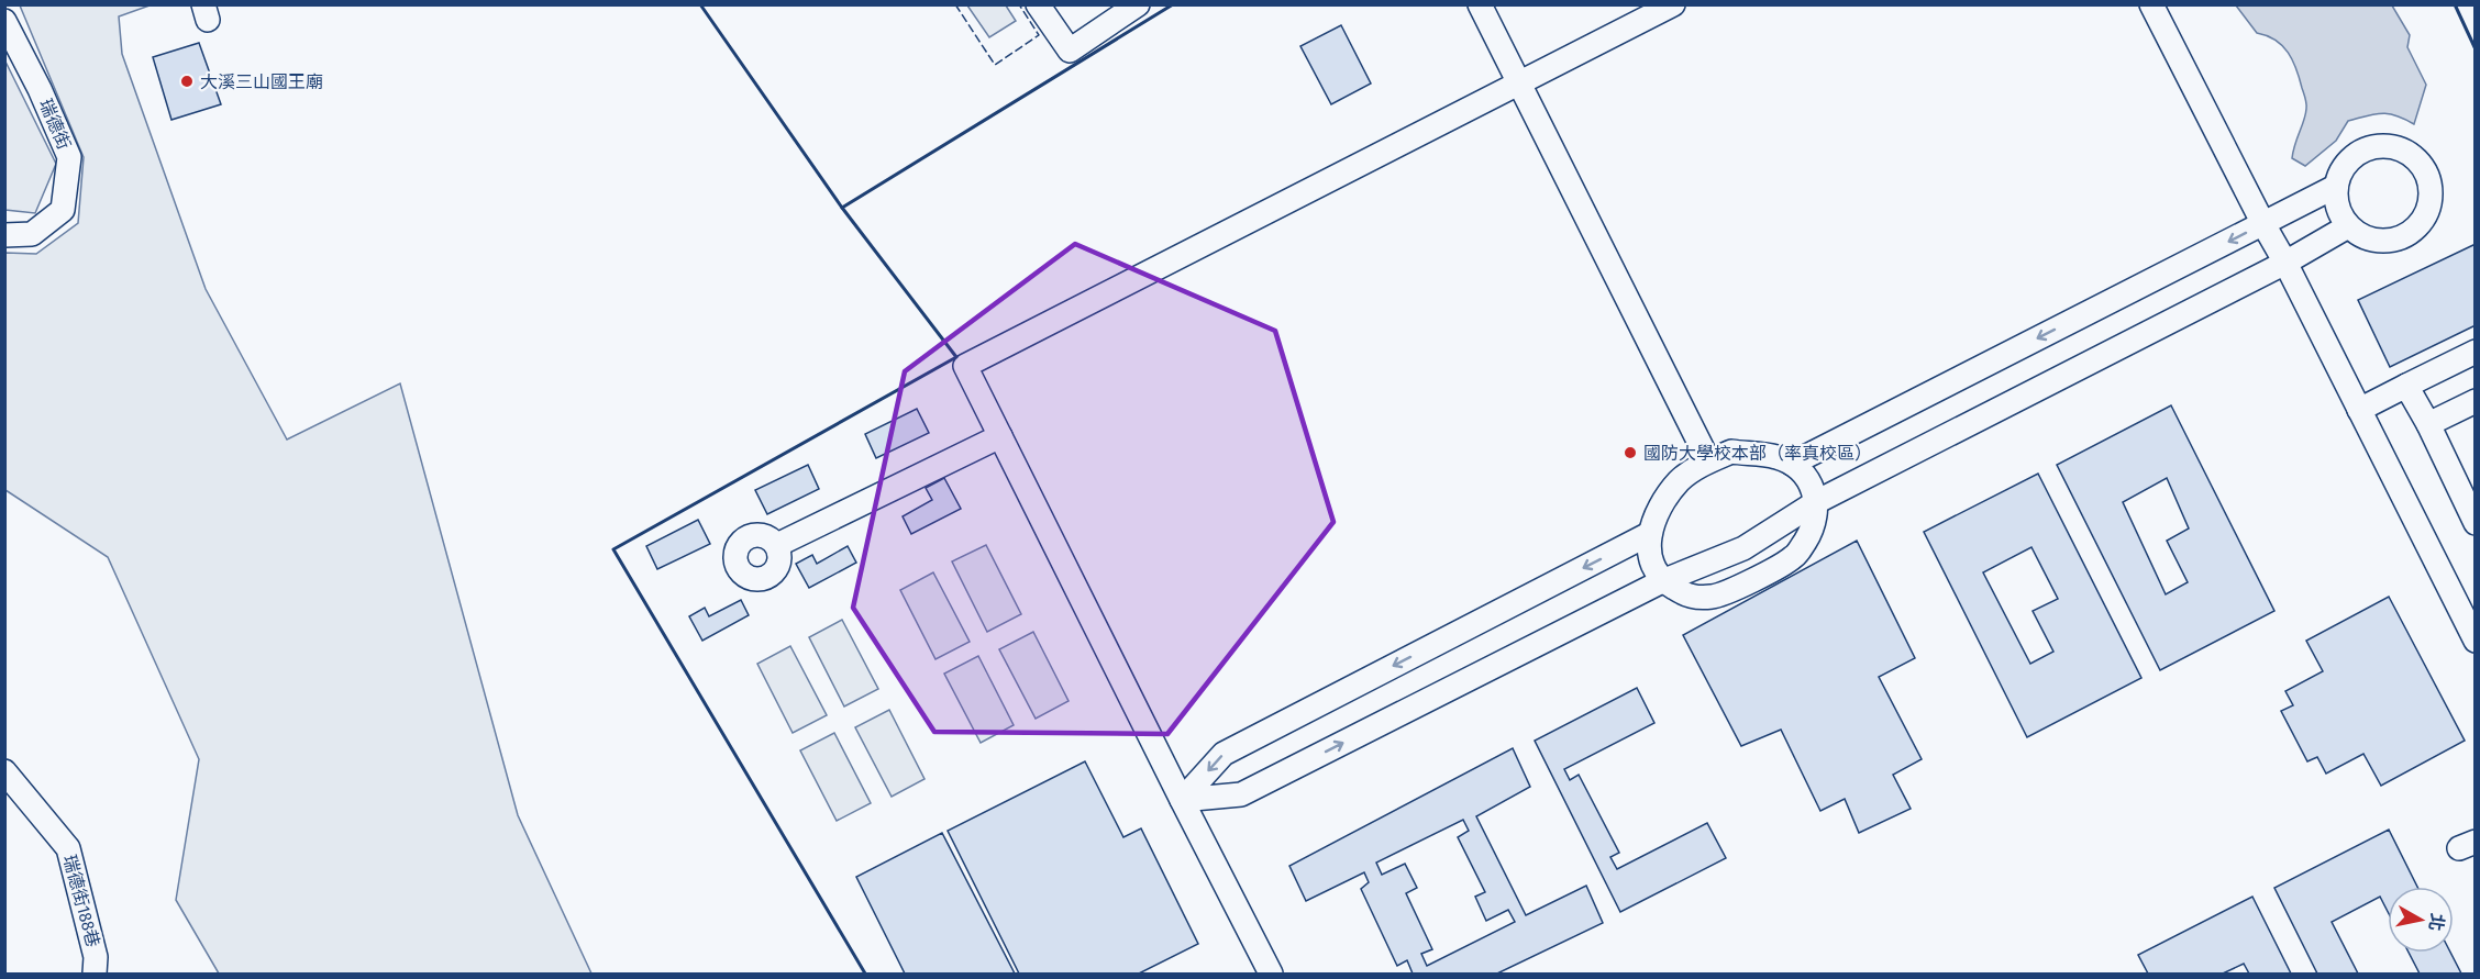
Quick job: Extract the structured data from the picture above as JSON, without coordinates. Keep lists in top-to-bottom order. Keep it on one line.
{"streets":{"street":["瑞德街","瑞德街188巷"]},"places":["大溪三山國王廟","國防大學校本部（率真校區）"],"north":"right"}
